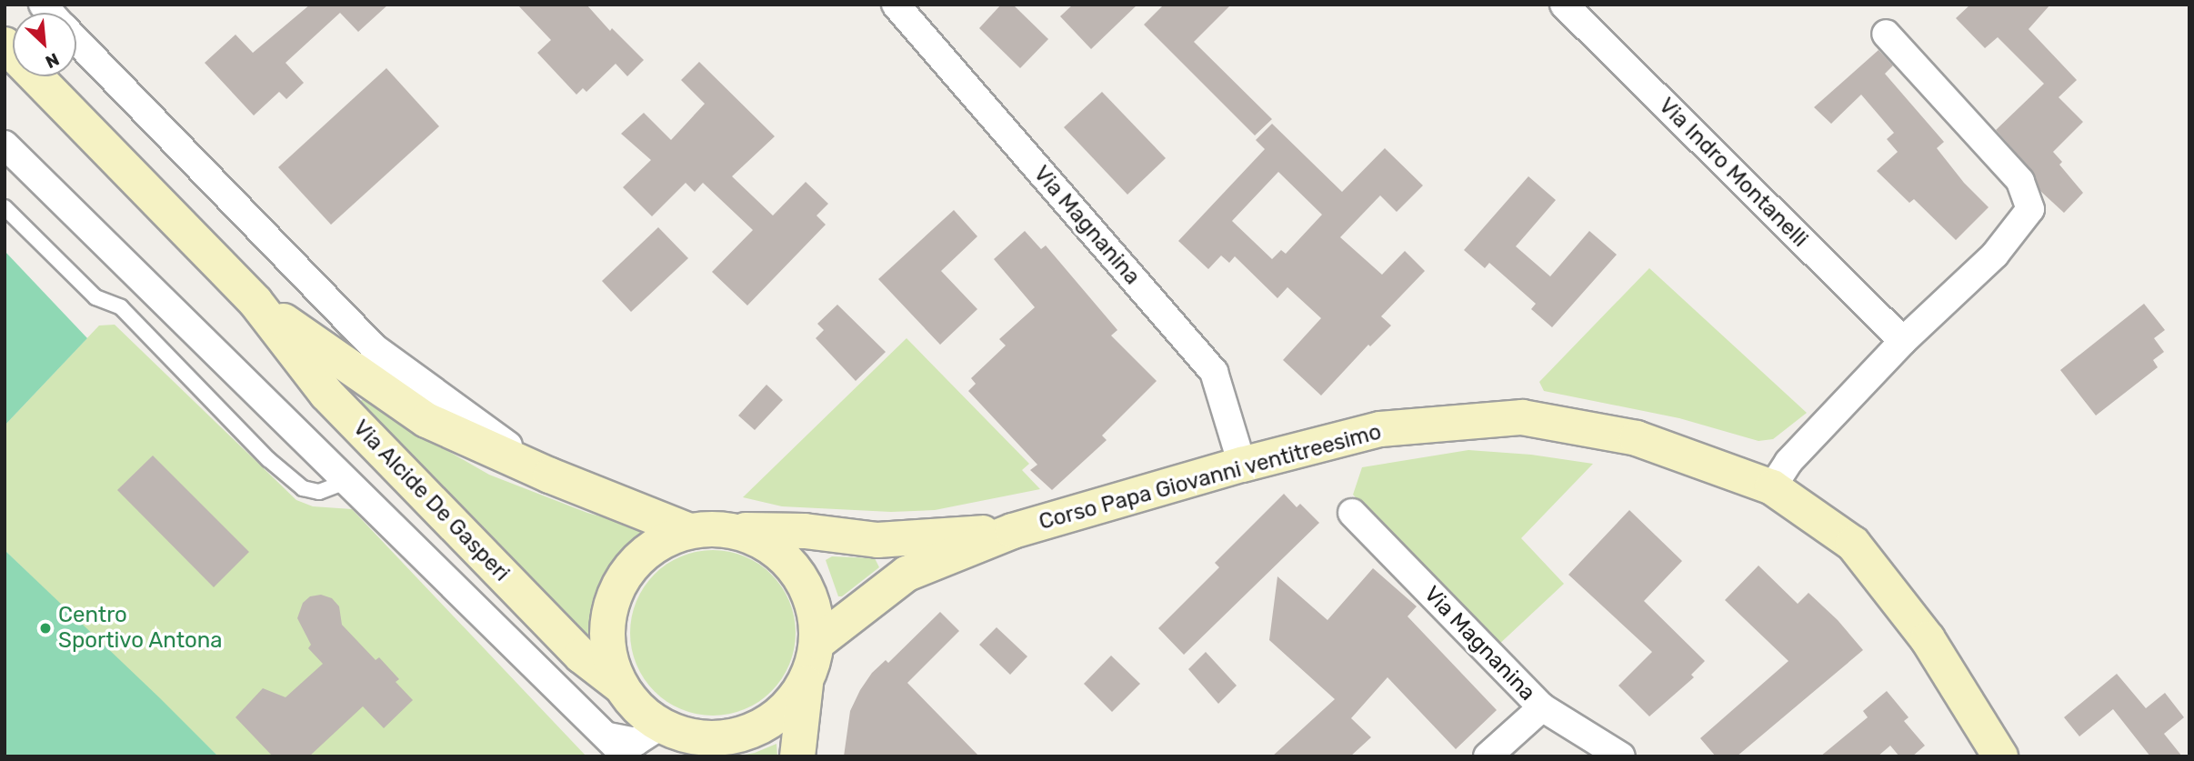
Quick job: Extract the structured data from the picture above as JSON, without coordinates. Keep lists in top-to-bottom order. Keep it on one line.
{"streets":{"main road":["Corso Papa Giovanni ventitreesimo","Via Alcide De Gasperi"],"street":["Via Indro Montanelli","Via Magnanina"]},"crossings":[["Via Magnanina","Corso Papa Giovanni ventitreesimo"]],"places":["Centro Sportivo Antona"],"north":"bottom right"}
